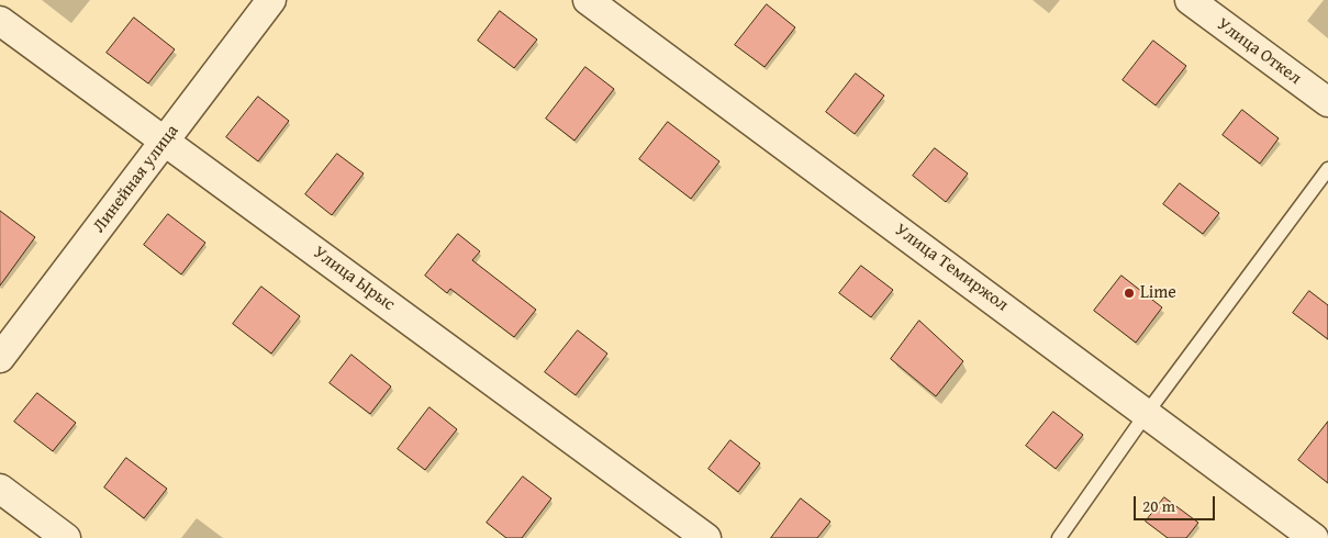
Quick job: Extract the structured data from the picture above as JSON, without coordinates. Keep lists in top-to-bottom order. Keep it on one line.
{"streets":{"street":["Улица Откел","Линейная улица","Улица Темиржол","Улица Ырыс"]},"crossings":[["Линейная улица","Улица Ырыс"]],"places":["Lime"],"scale_bar":"20 m"}
